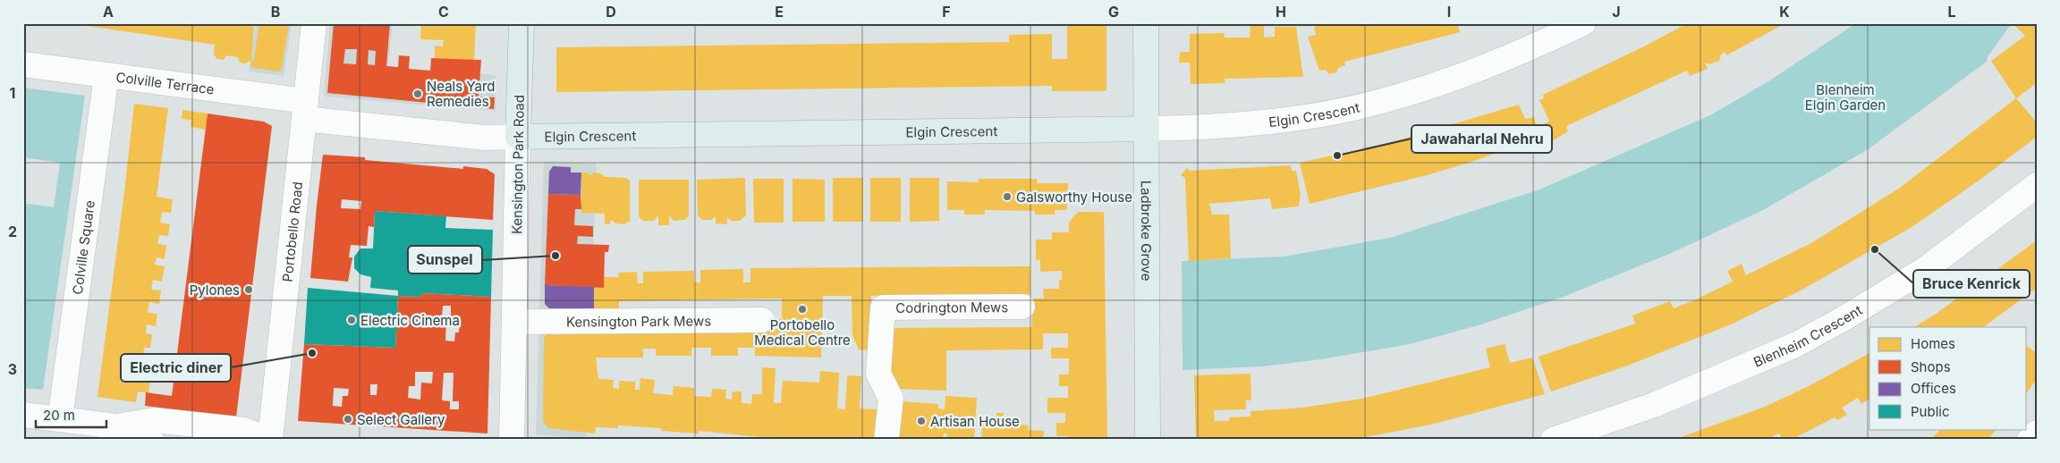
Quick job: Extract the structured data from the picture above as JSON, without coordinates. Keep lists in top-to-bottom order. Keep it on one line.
{"streets":{"main road":["Elgin Crescent","Kensington Park Road","Ladbroke Grove"],"street":["Colville Terrace","Portobello Road","Colville Square","Codrington Mews","Kensington Park Mews","Blenheim Crescent"]},"crossings":[["Colville Terrace","Elgin Crescent"],["Colville Terrace","Portobello Road"],["Colville Terrace","Colville Square"],["Elgin Crescent","Kensington Park Road"],["Elgin Crescent","Portobello Road"],["Elgin Crescent","Ladbroke Grove"],["Kensington Park Road","Kensington Park Mews"]],"parks":["Blenheim Elgin Garden"],"places":["Neals Yard Remedies","Jawaharlal Nehru","Galsworthy House","Bruce Kenrick","Sunspel","Pylones","Portobello Medical Centre","Electric Cinema","Electric diner","Select Gallery","Artisan House"],"legend":["Homes","Shops","Offices","Public"],"scale_bar":"20 m","grid":{"columns":["A","B","C","D","E","F","G","H","I","J","K","L"],"rows":["1","2","3"]}}
